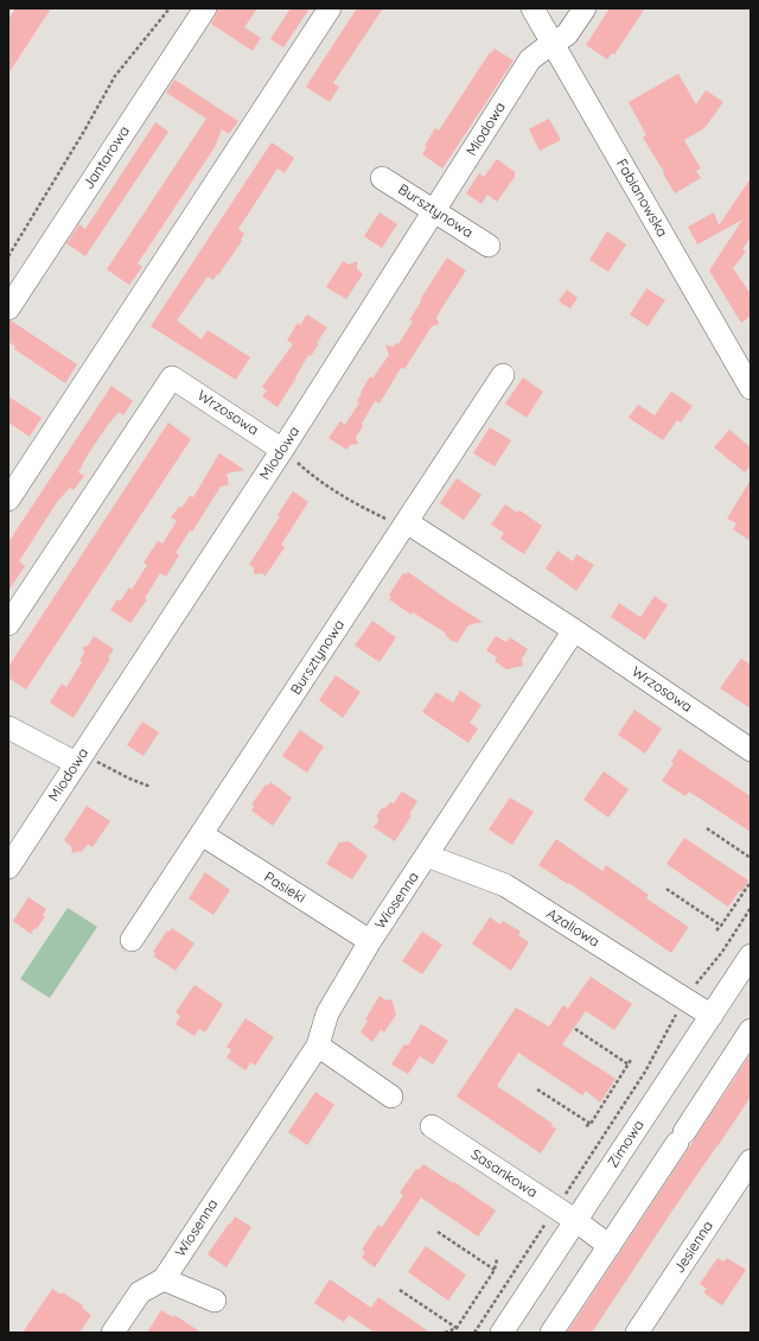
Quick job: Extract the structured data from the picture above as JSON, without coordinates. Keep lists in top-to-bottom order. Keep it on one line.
{"streets":{"street":["Miodowa","Jantarowa","Fabianowska","Bursztynowa","Wrzosowa","Pasieki","Wiosenna","Azaliowa","Zimowa","Sasankowa","Jesienna"]},"crossings":[["Miodowa","Fabianowska"],["Miodowa","Bursztynowa"],["Miodowa","Wrzosowa"],["Bursztynowa","Pasieki"],["Wrzosowa","Wiosenna"],["Pasieki","Wiosenna"],["Wiosenna","Azaliowa"],["Azaliowa","Zimowa"],["Zimowa","Sasankowa"]]}
